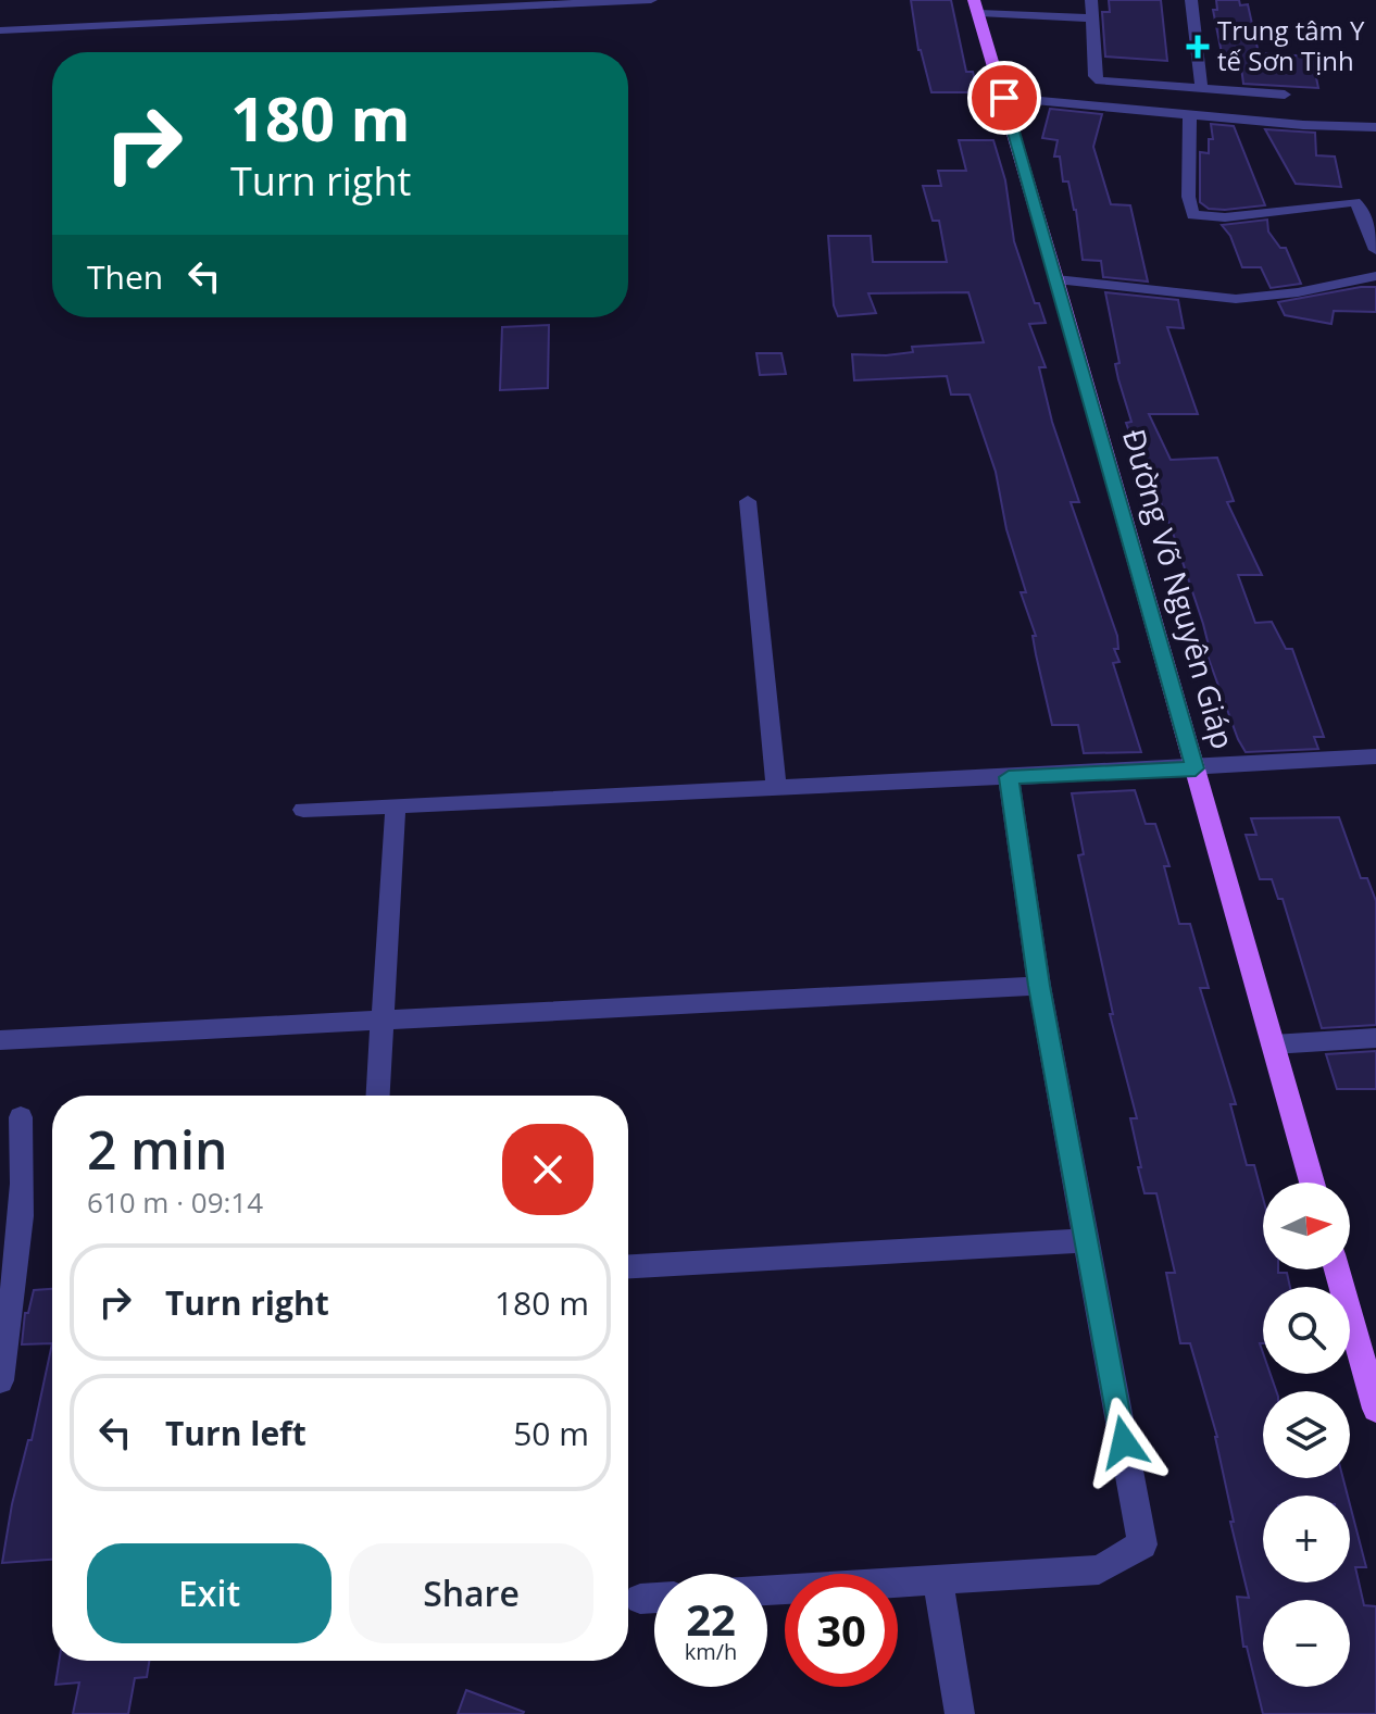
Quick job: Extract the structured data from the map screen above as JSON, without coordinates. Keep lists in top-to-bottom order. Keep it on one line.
{"streets":{"main road":["Đường Võ Nguyên Giáp"]},"places":{"health":["Trung tâm Y tế Sơn Tịnh"]},"north":"right","page":{"turn":["180 m","Turn right"],"then":"Then","heading":["2 min","610 m · 09:14"],"map_buttons":["+","−"],"list":[{"name":"Turn right","value":"180 m"},{"name":"Turn left","value":"50 m"}],"buttons":["Exit","Share"],"speed":"22 km/h","limit":"30"}}
